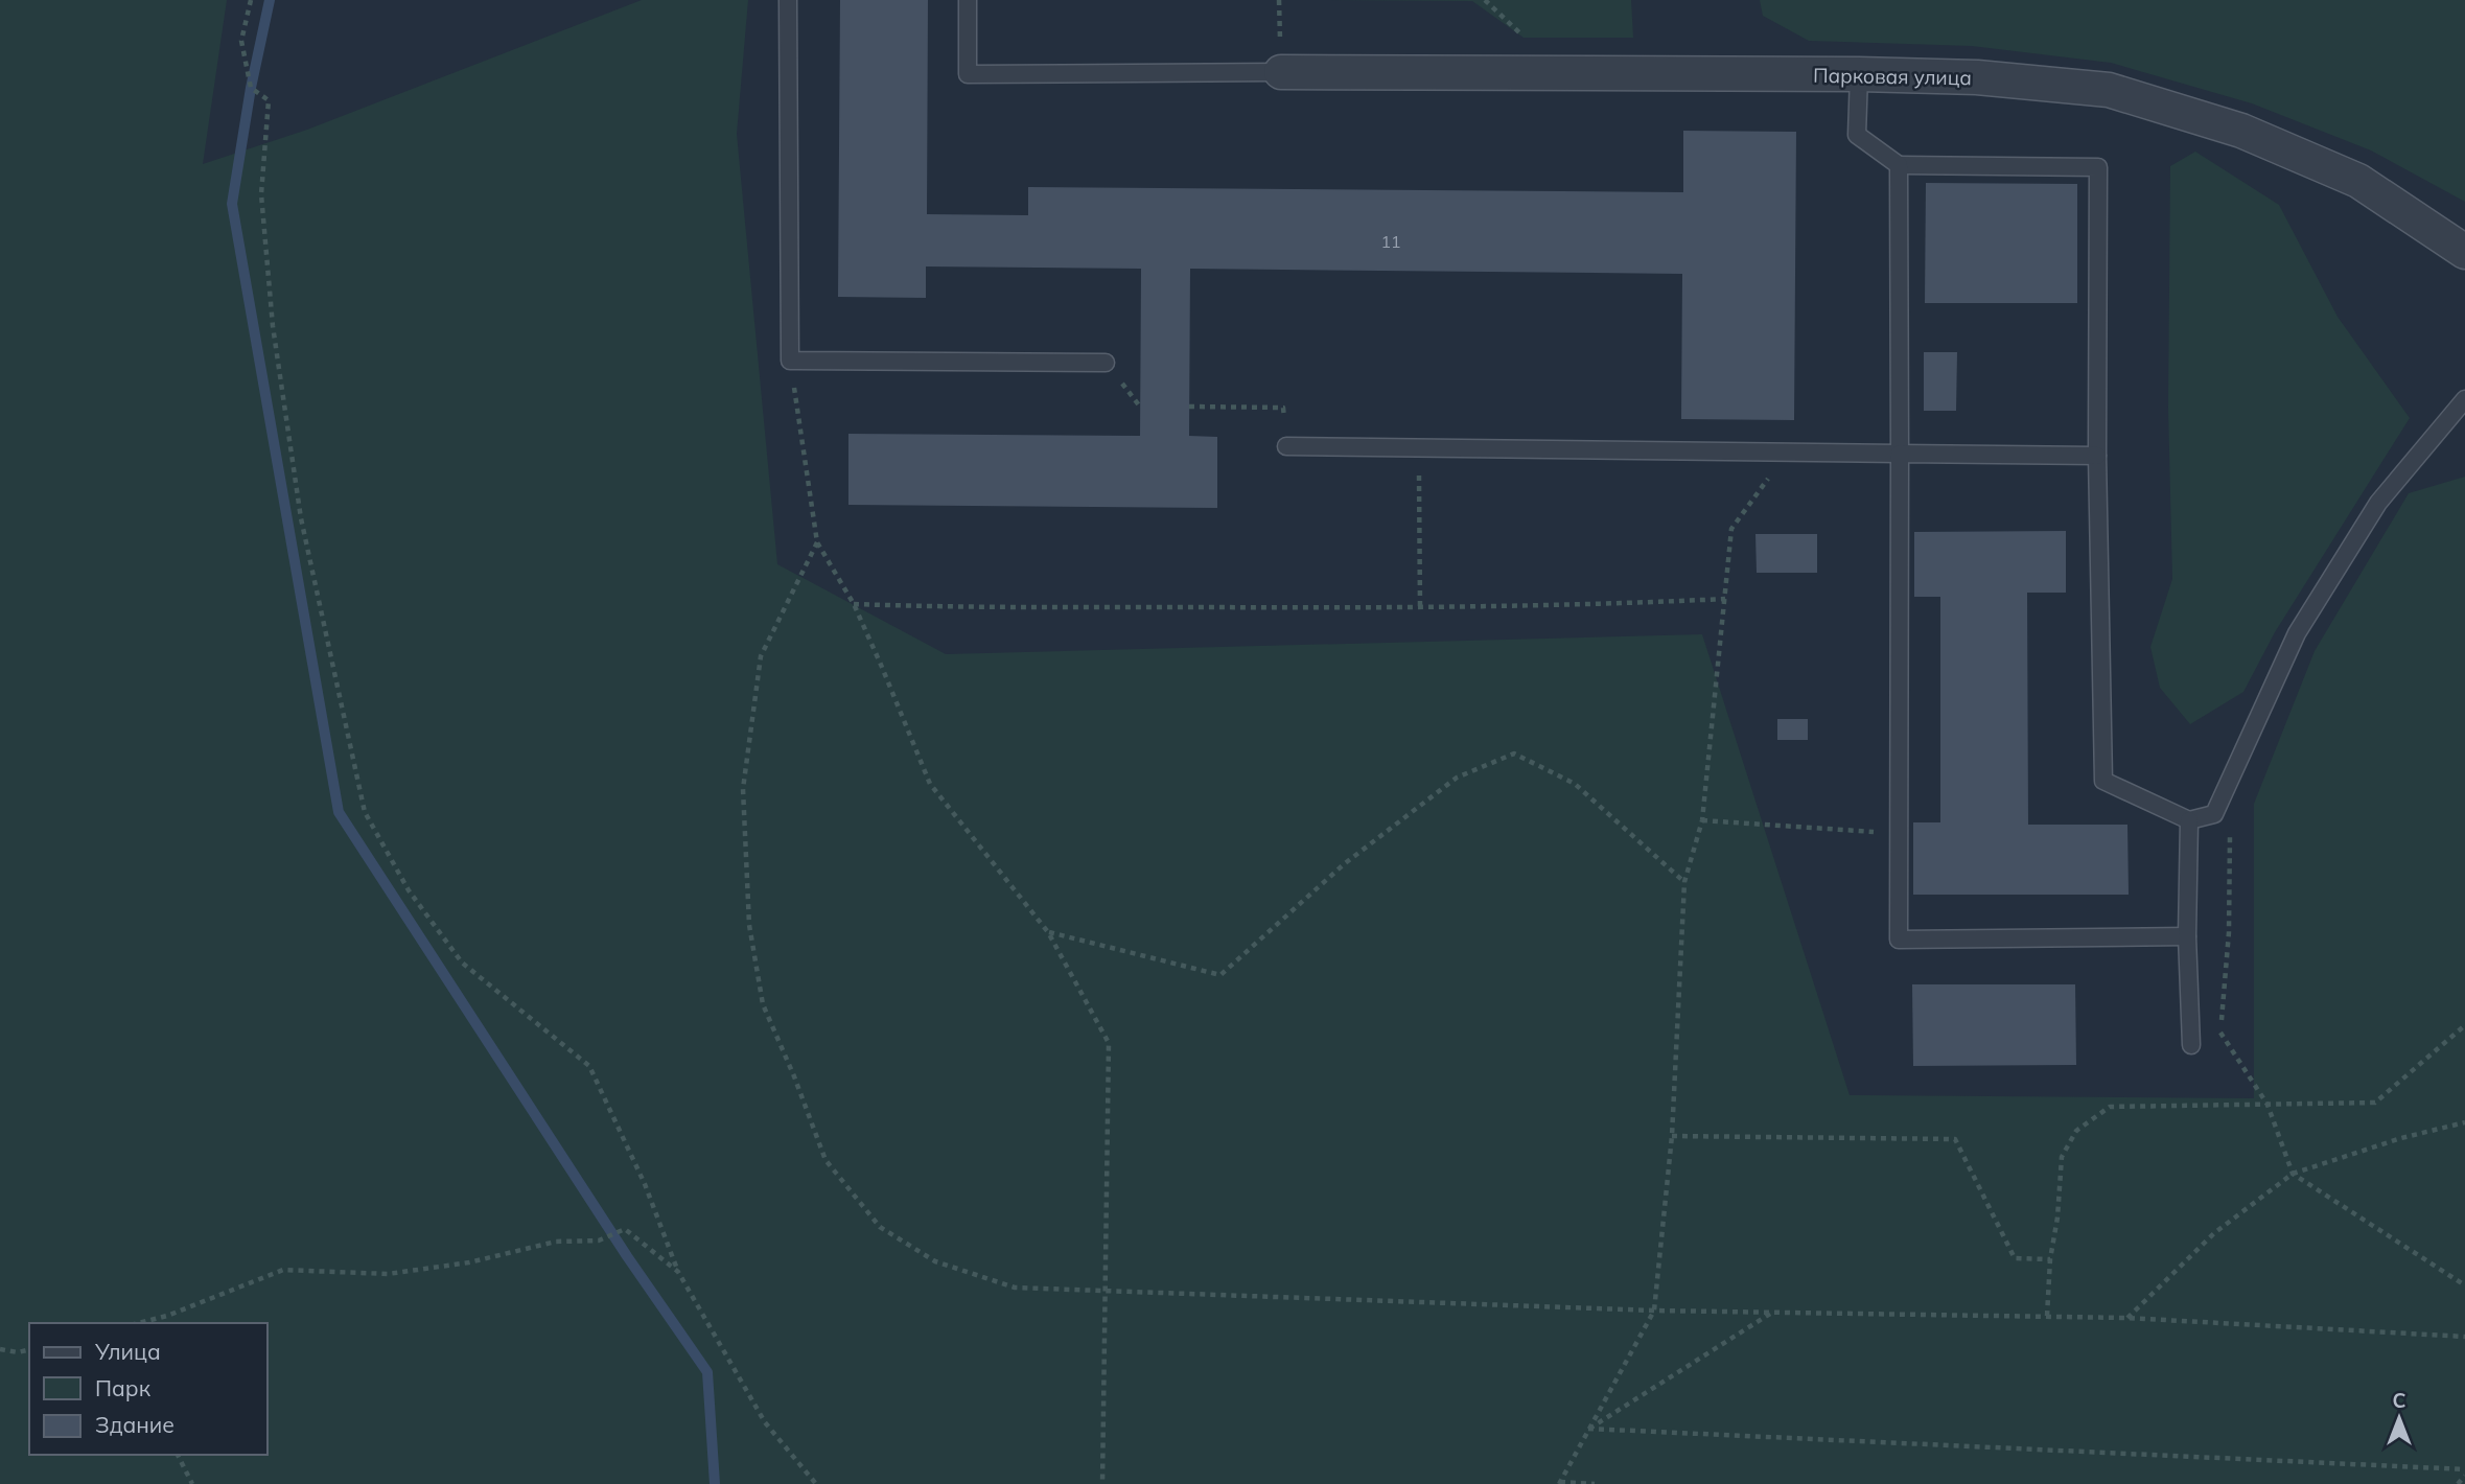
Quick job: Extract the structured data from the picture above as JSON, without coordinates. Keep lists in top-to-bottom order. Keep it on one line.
{"streets":{"street":["Парковая улица"]},"house_numbers":["11"],"legend":["Улица","Парк","Здание"],"north":"top"}
